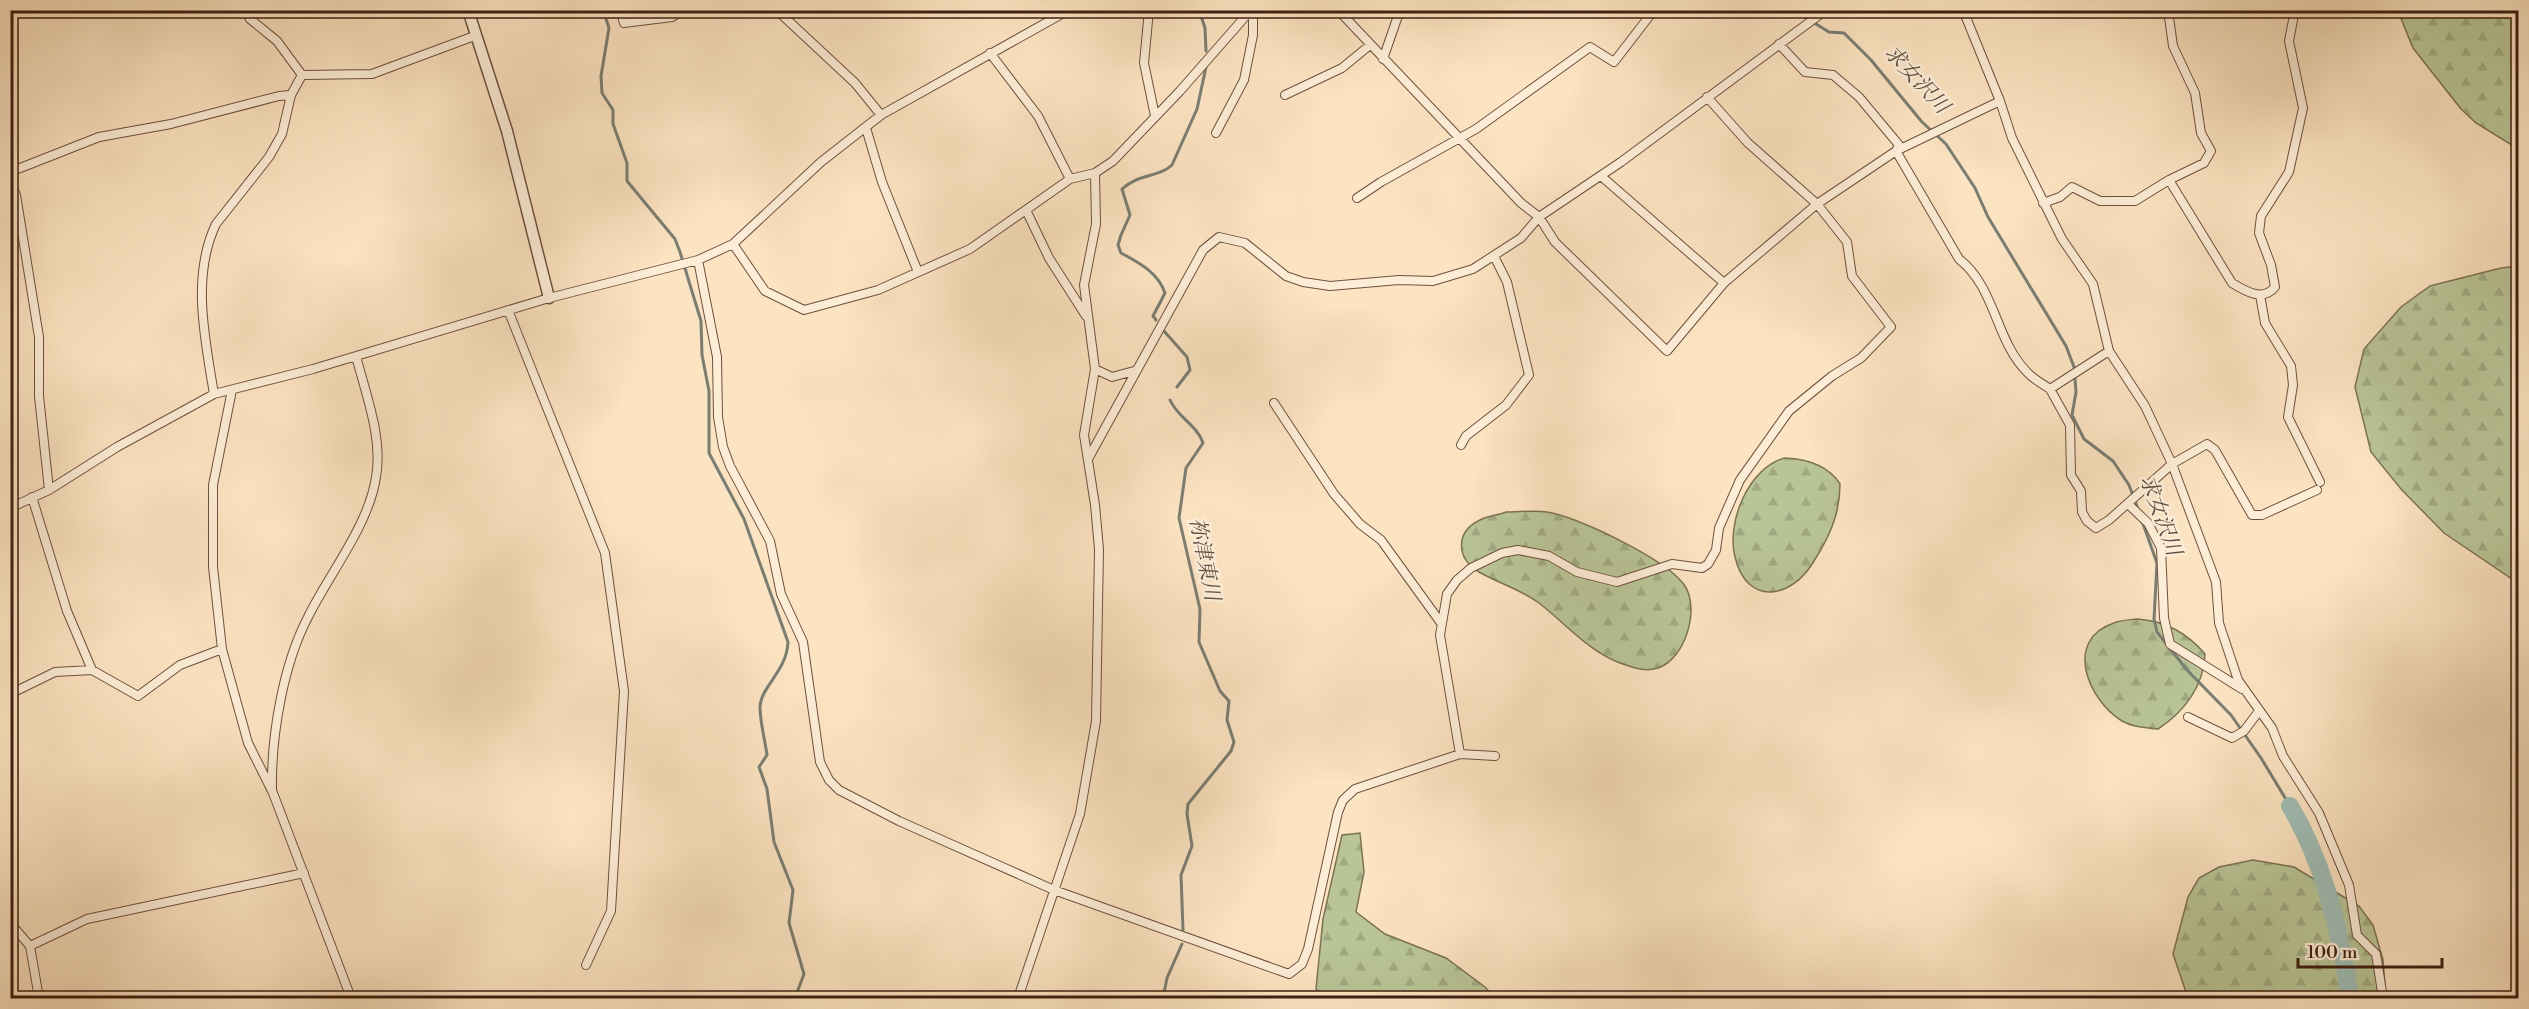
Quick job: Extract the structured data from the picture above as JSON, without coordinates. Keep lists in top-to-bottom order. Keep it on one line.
{"water":["求女沢川","祢津東川"],"scale_bar":"100 m"}
